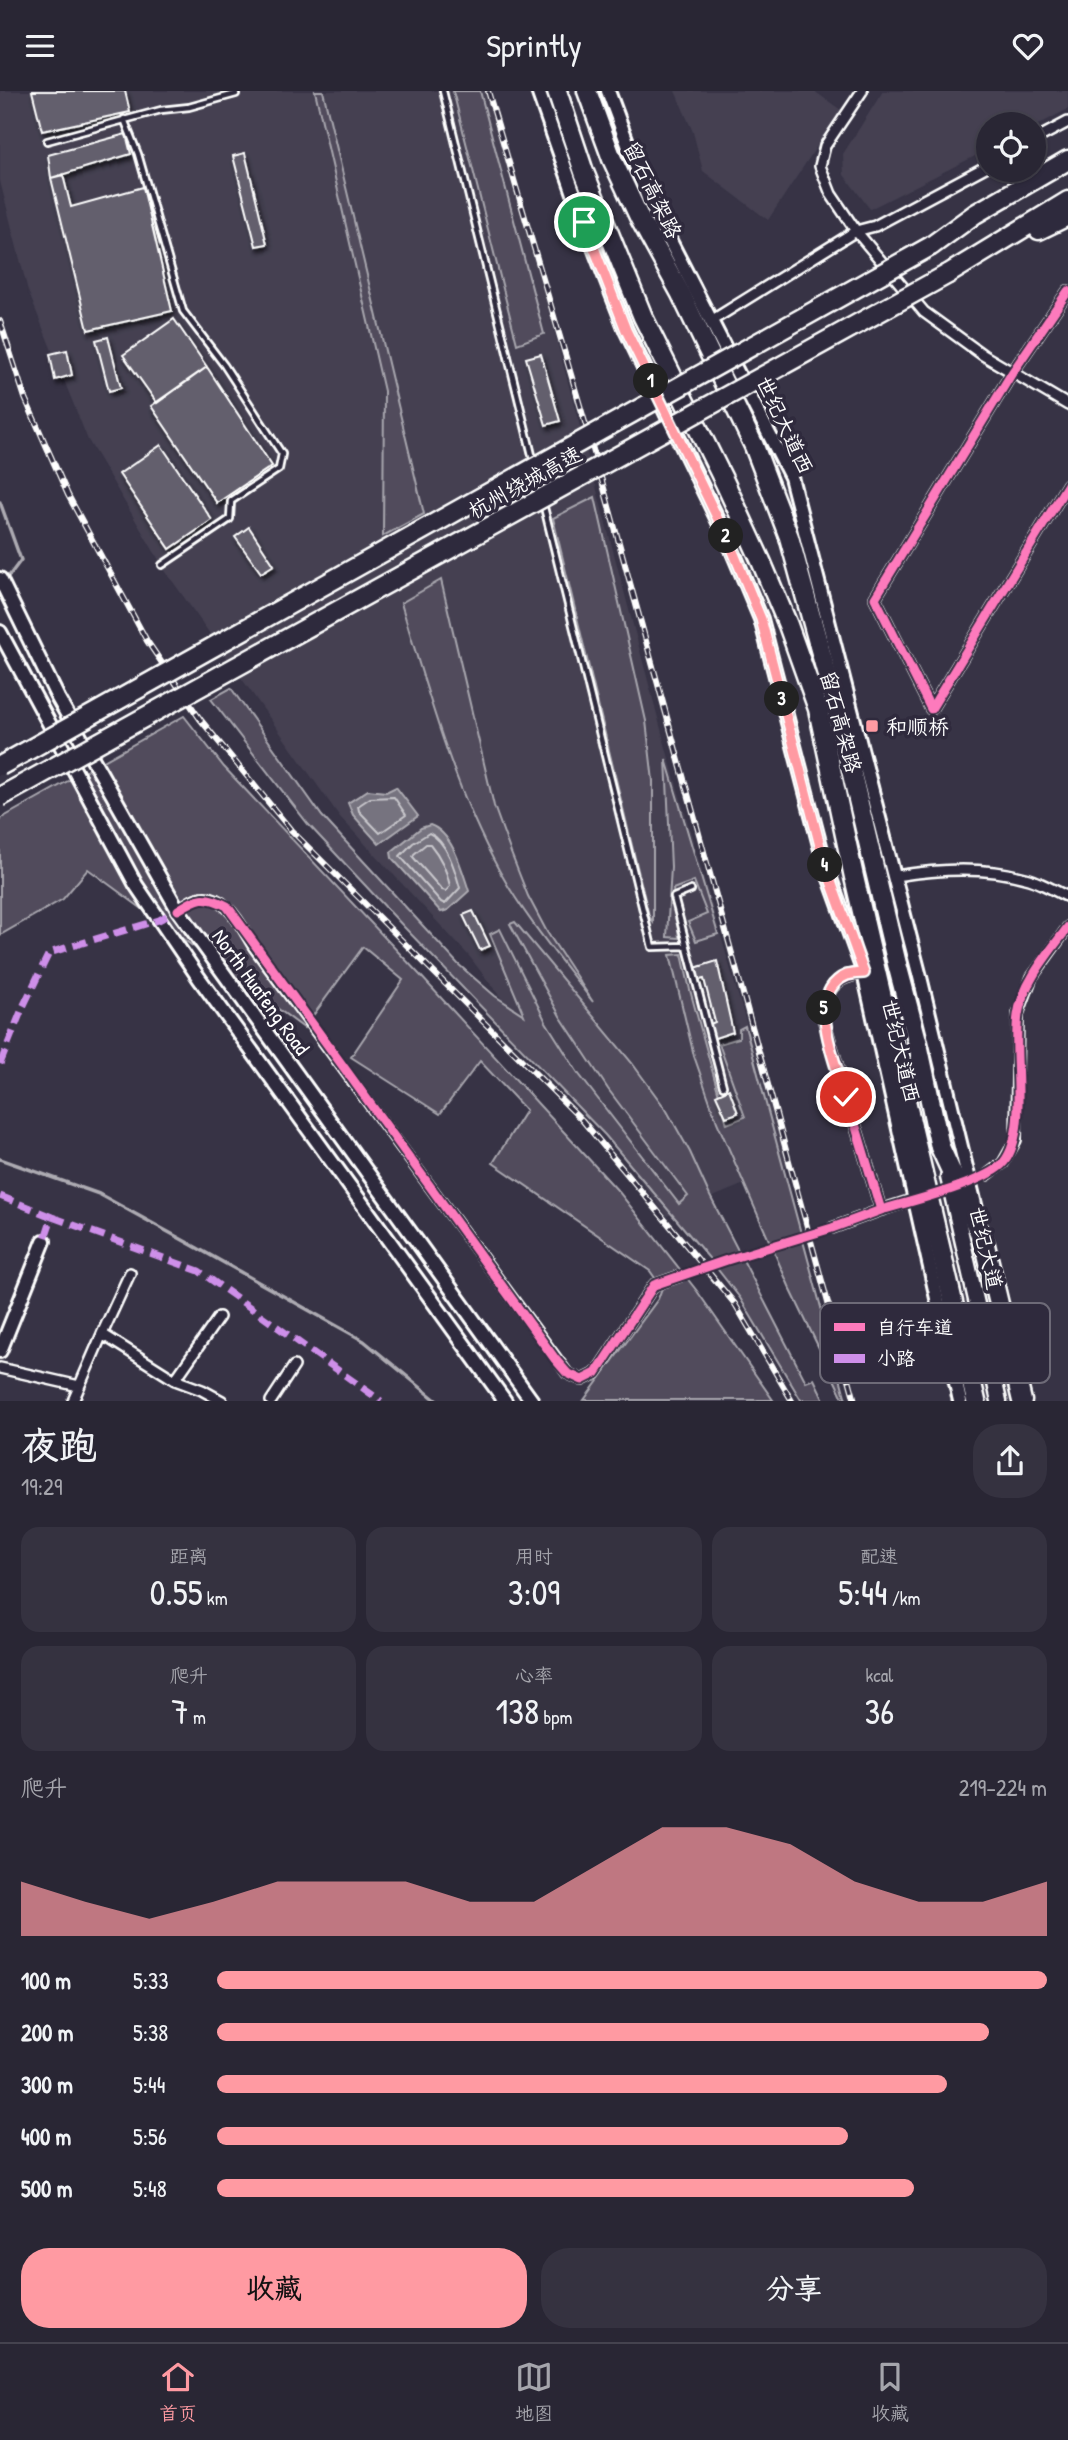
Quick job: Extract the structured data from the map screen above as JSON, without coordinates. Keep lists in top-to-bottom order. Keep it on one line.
{"streets":{"highway":["留石高架路","杭州绕城高速"],"main road":["世纪大道西","North Huafeng Road","世纪大道"]},"crossings":[["留石高架路","世纪大道西"],["留石高架路","世纪大道"]],"places":{"transit":["和顺桥"]},"legend":["自行车道","小路"],"page":{"header":"Sprintly","pins":["1","2","3","4","5"],"heading":["夜跑","19:29"],"stats":[["距离","0.55 km"],["用时","3:09"],["配速","5:44 /km"],["爬升","7 m"],["心率","138 bpm"],["kcal","36"]],"chart":["爬升","219–224 m"],"list":[{"name":"100 m","note":"5:33"},{"name":"200 m","note":"5:38"},{"name":"300 m","note":"5:44"},{"name":"400 m","note":"5:56"},{"name":"500 m","note":"5:48"}],"buttons":["收藏","分享"],"tabs":["首页","地图","收藏"]}}
